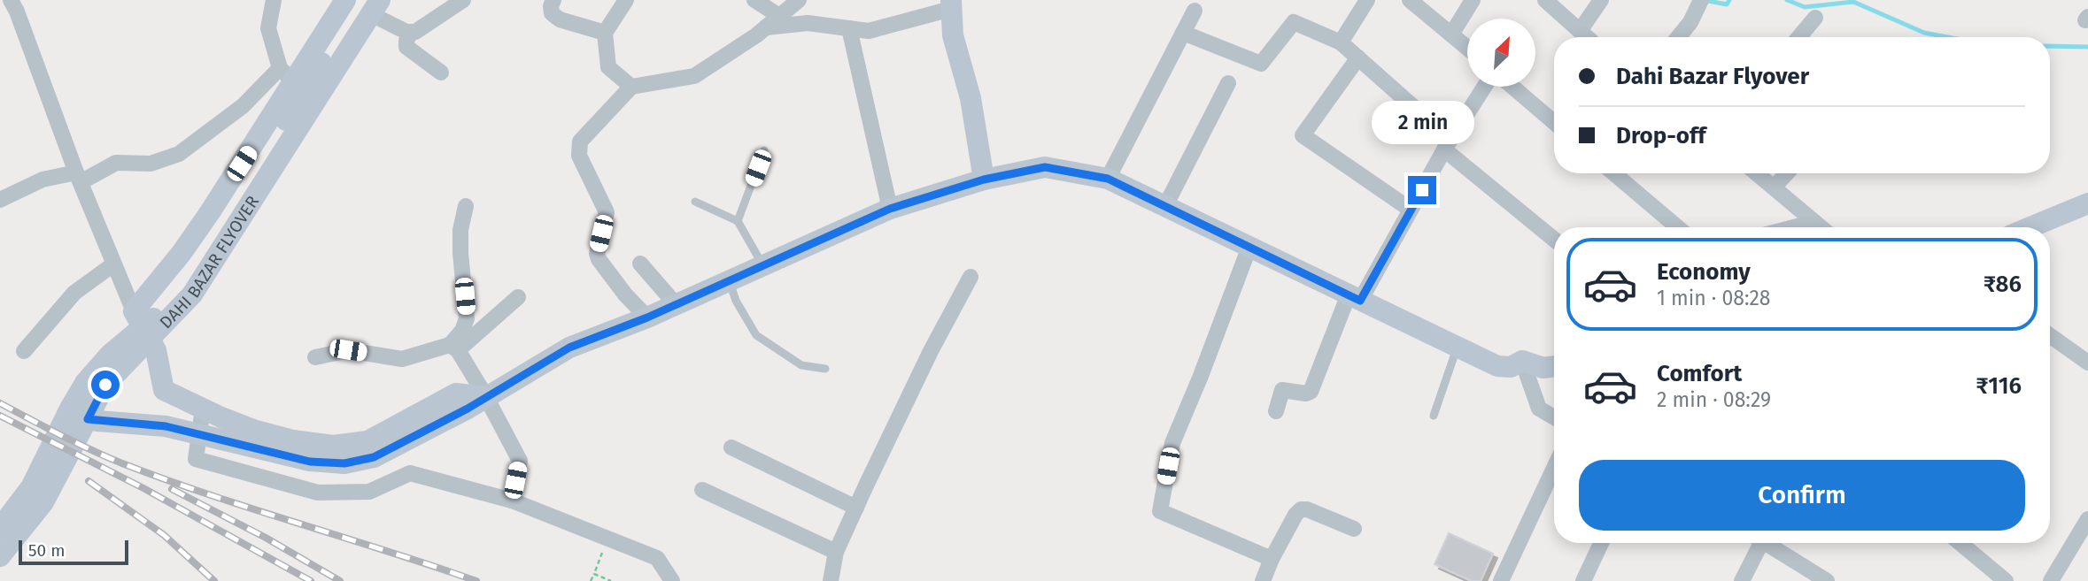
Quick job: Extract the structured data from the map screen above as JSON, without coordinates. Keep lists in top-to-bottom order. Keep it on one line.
{"streets":{"street":["DAHI BAZAR FLYOVER"]},"scale_bar":"50 m","north":"top right","page":{"banner":["Dahi Bazar Flyover","Drop-off"],"bubble":"2 min","list":[{"name":"Economy","note":"1 min · 08:28","value":"₹86"},{"name":"Comfort","note":"2 min · 08:29","value":"₹116"}],"buttons":"Confirm","scale":"50 m"}}
